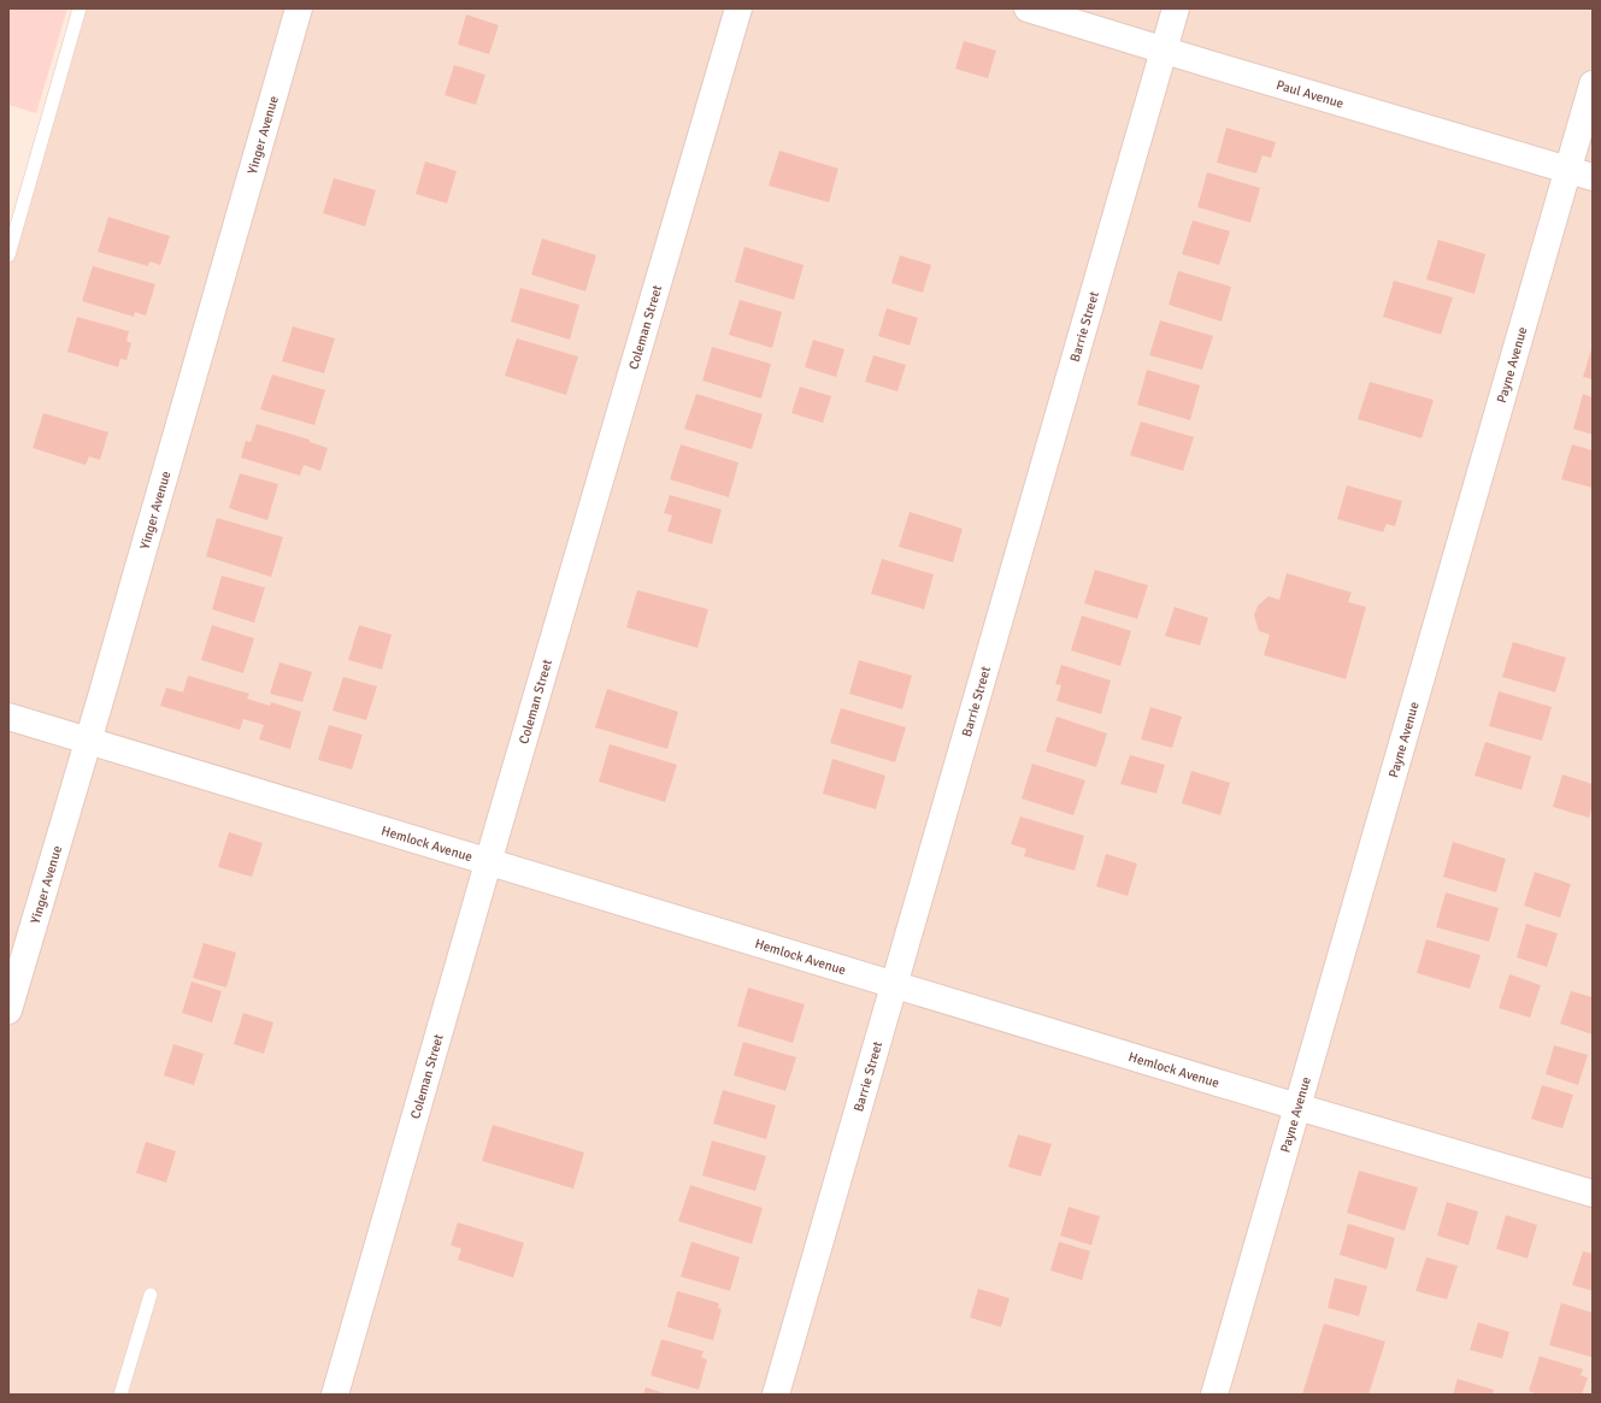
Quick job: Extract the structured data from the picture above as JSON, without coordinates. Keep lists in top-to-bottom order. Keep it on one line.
{"streets":{"street":["Paul Avenue","Yinger Avenue","Coleman Street","Barrie Street","Payne Avenue","Hemlock Avenue"]},"crossings":[["Paul Avenue","Barrie Street"],["Paul Avenue","Payne Avenue"],["Yinger Avenue","Hemlock Avenue"],["Coleman Street","Hemlock Avenue"],["Barrie Street","Hemlock Avenue"],["Payne Avenue","Hemlock Avenue"]]}
